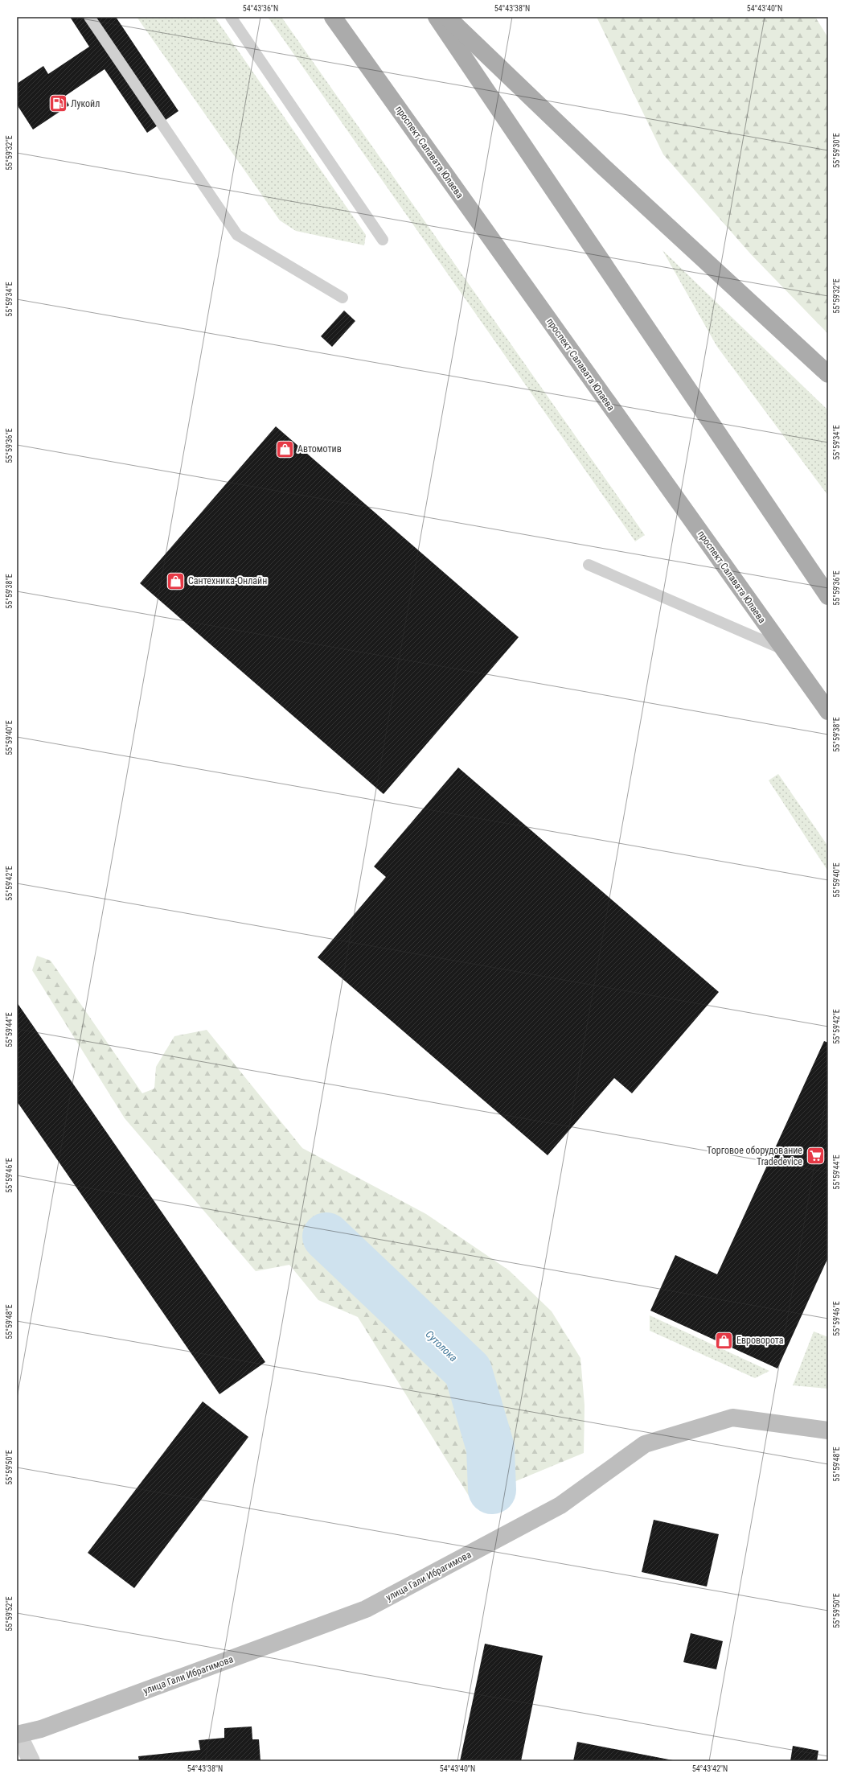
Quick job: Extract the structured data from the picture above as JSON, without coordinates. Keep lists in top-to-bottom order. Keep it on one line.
{"streets":{"main road":["проспект Салавата Юлаева","улица Гали Ибрагимова"]},"water":["Сутолока"],"places":{"fuel station":["Лукойл"],"shop":["Автомотив","Сантехника-Онлайн","Евроворота"],"supermarket":["Торговое оборудование Tradedevice"]},"coordinates":["54°43'36\"N","54°43'38\"N","54°43'40\"N","55°59'30\"E","55°59'32\"E","55°59'34\"E","55°59'36\"E","55°59'38\"E","55°59'40\"E","55°59'42\"E","55°59'44\"E","55°59'46\"E","55°59'48\"E","55°59'50\"E","55°59'52\"E","54°43'42\"N"]}
